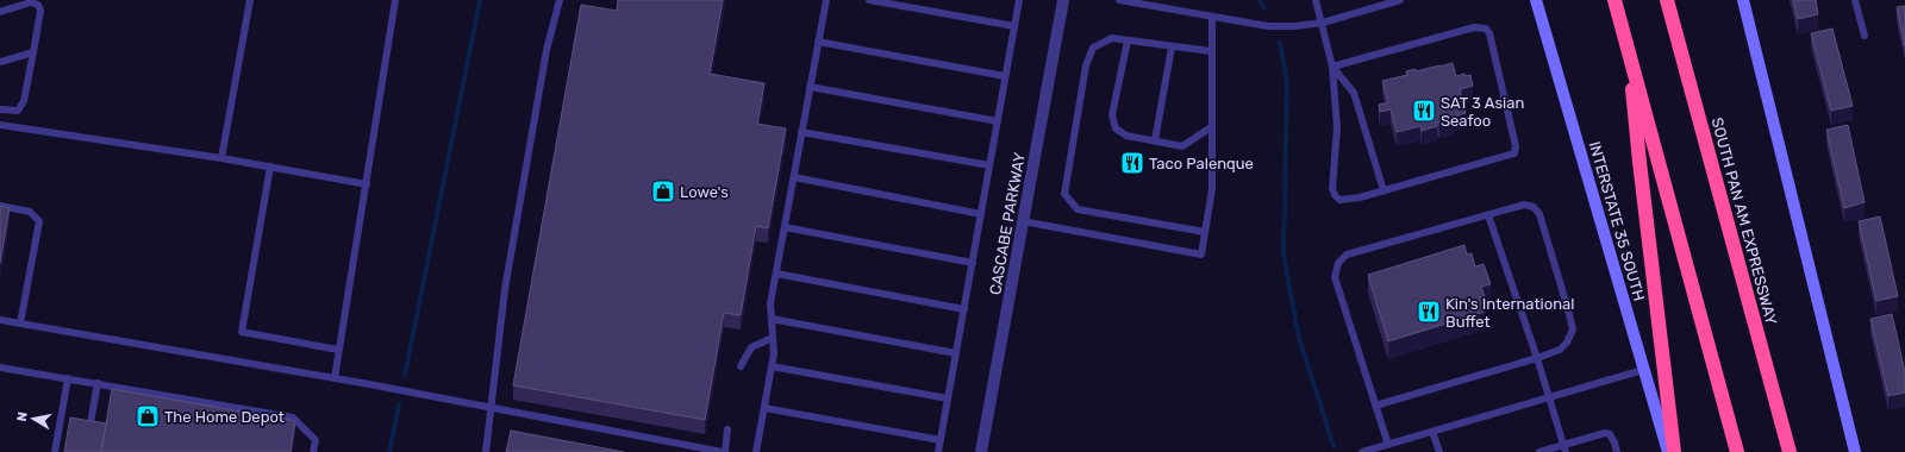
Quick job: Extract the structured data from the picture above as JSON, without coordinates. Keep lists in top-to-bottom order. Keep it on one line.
{"streets":{"highway":["SOUTH PAN AM EXPRESSWAY"],"main road":["INTERSTATE 35 SOUTH"],"street":["CASCABE PARKWAY"]},"places":{"restaurant":["SAT 3 Asian Seafoo","Taco Palenque","Kin's International Buffet"],"shop":["Lowe's","The Home Depot"]},"north":"left"}
